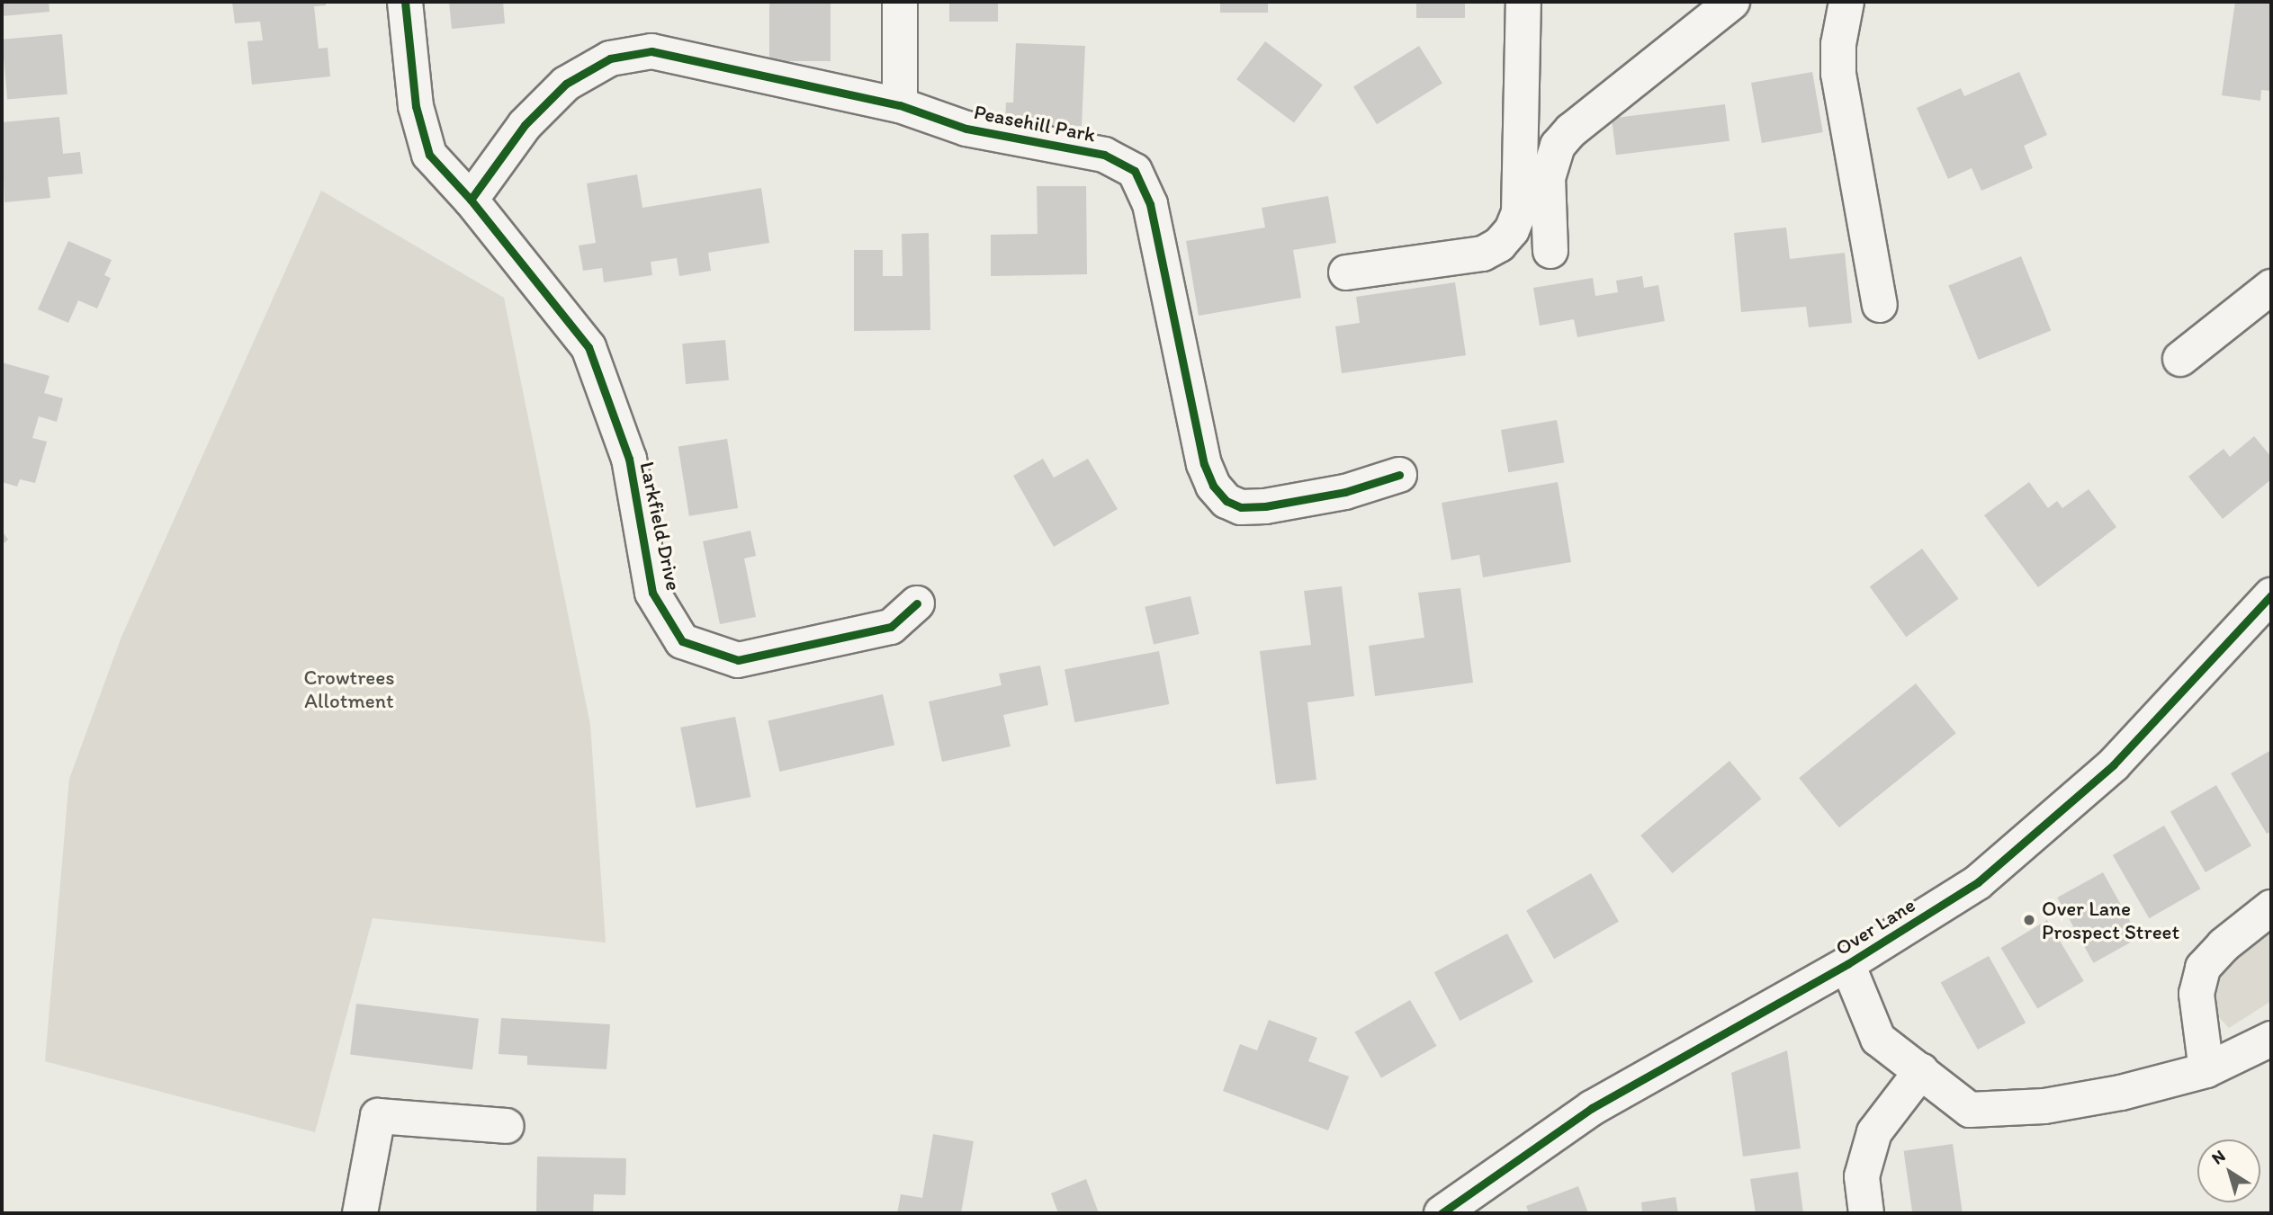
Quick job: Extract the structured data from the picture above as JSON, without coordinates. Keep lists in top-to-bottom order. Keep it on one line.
{"streets":{"street":["Peasehill Park","Larkfield Drive","Over Lane"]},"crossings":[["Peasehill Park","Larkfield Drive"]],"parks":["Crowtrees Allotment"],"places":["Over Lane Prospect Street"],"north":"top left"}
